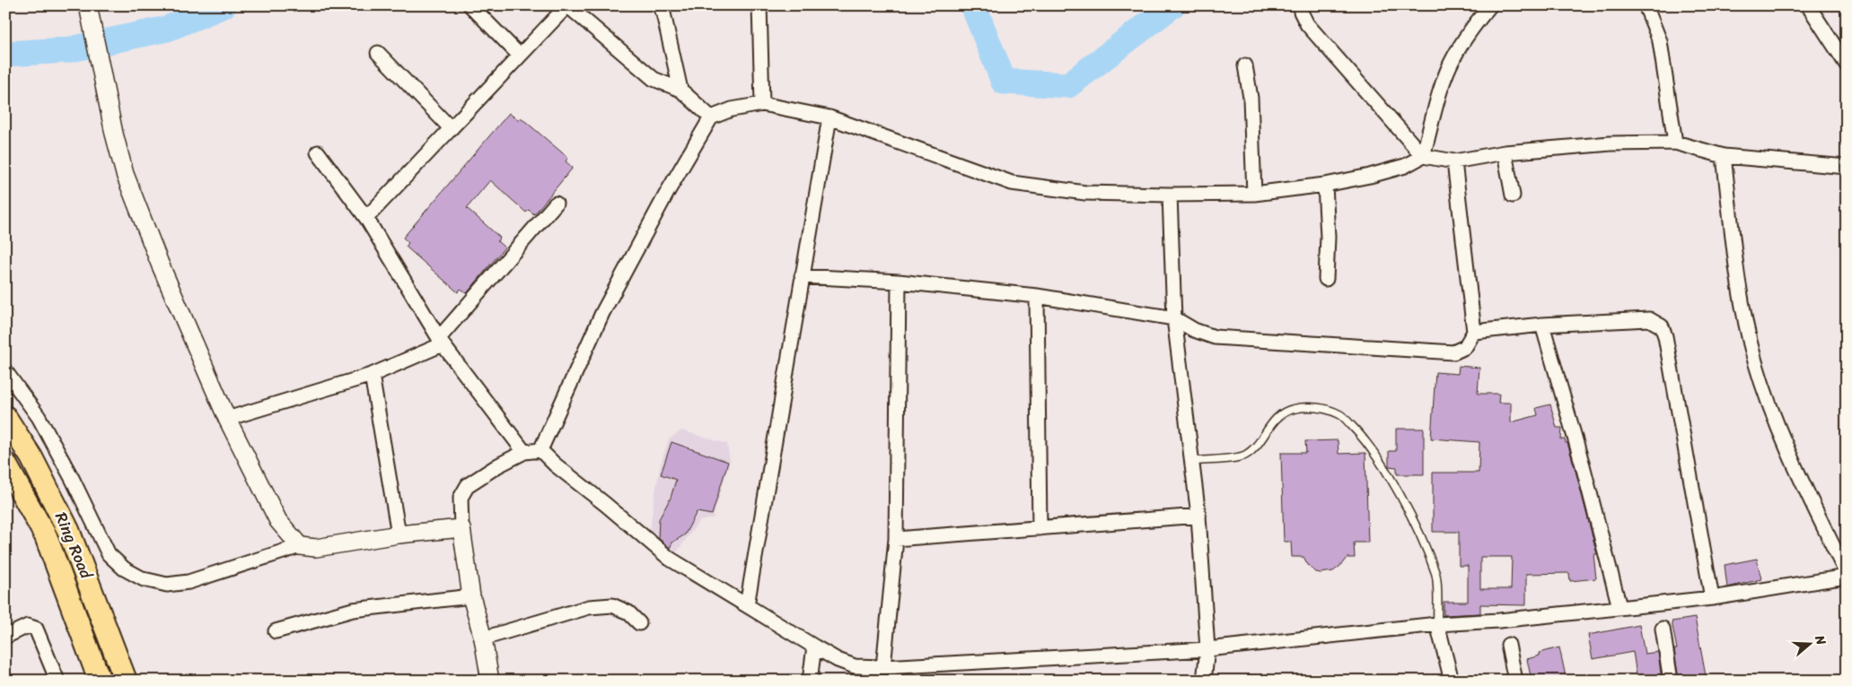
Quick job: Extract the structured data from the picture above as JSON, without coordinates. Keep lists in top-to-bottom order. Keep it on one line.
{"streets":{"highway":["Ring Road"]},"north":"right"}
